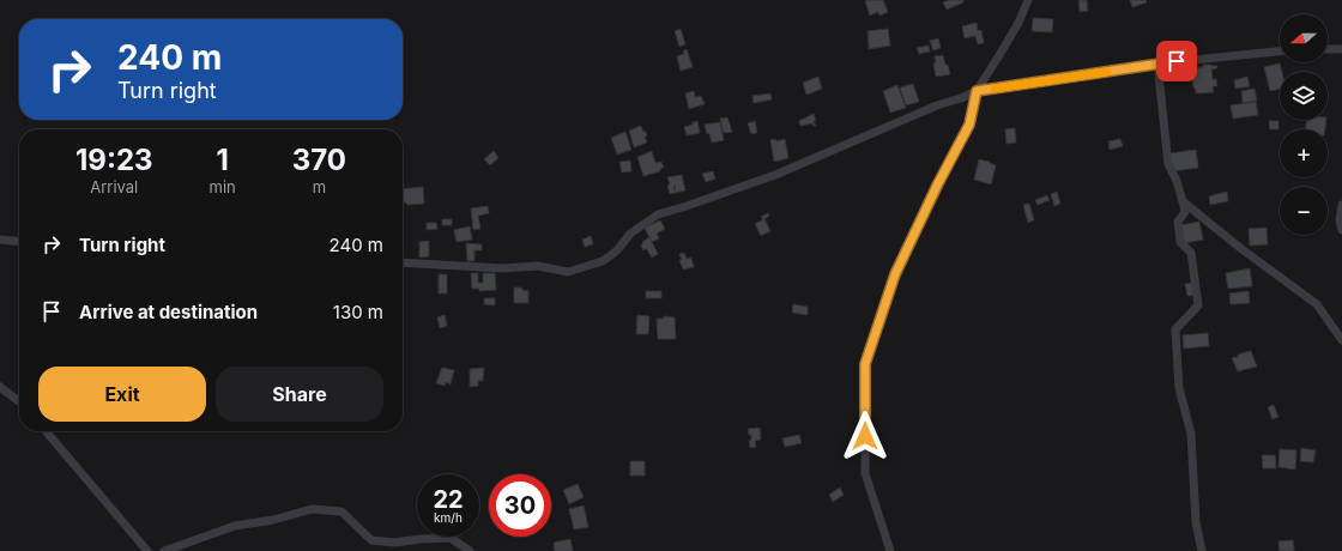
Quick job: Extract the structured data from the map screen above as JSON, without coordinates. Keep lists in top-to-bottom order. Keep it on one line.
{"north":"left","page":{"map_buttons":["+","−"],"turn":["240 m","Turn right"],"eta":["19:23","Arrival","1","min","370","m"],"list":[{"name":"Turn right","value":"240 m"},{"name":"Arrive at destination","value":"130 m"}],"buttons":["Exit","Share"],"speed":"22 km/h","limit":"30"}}
